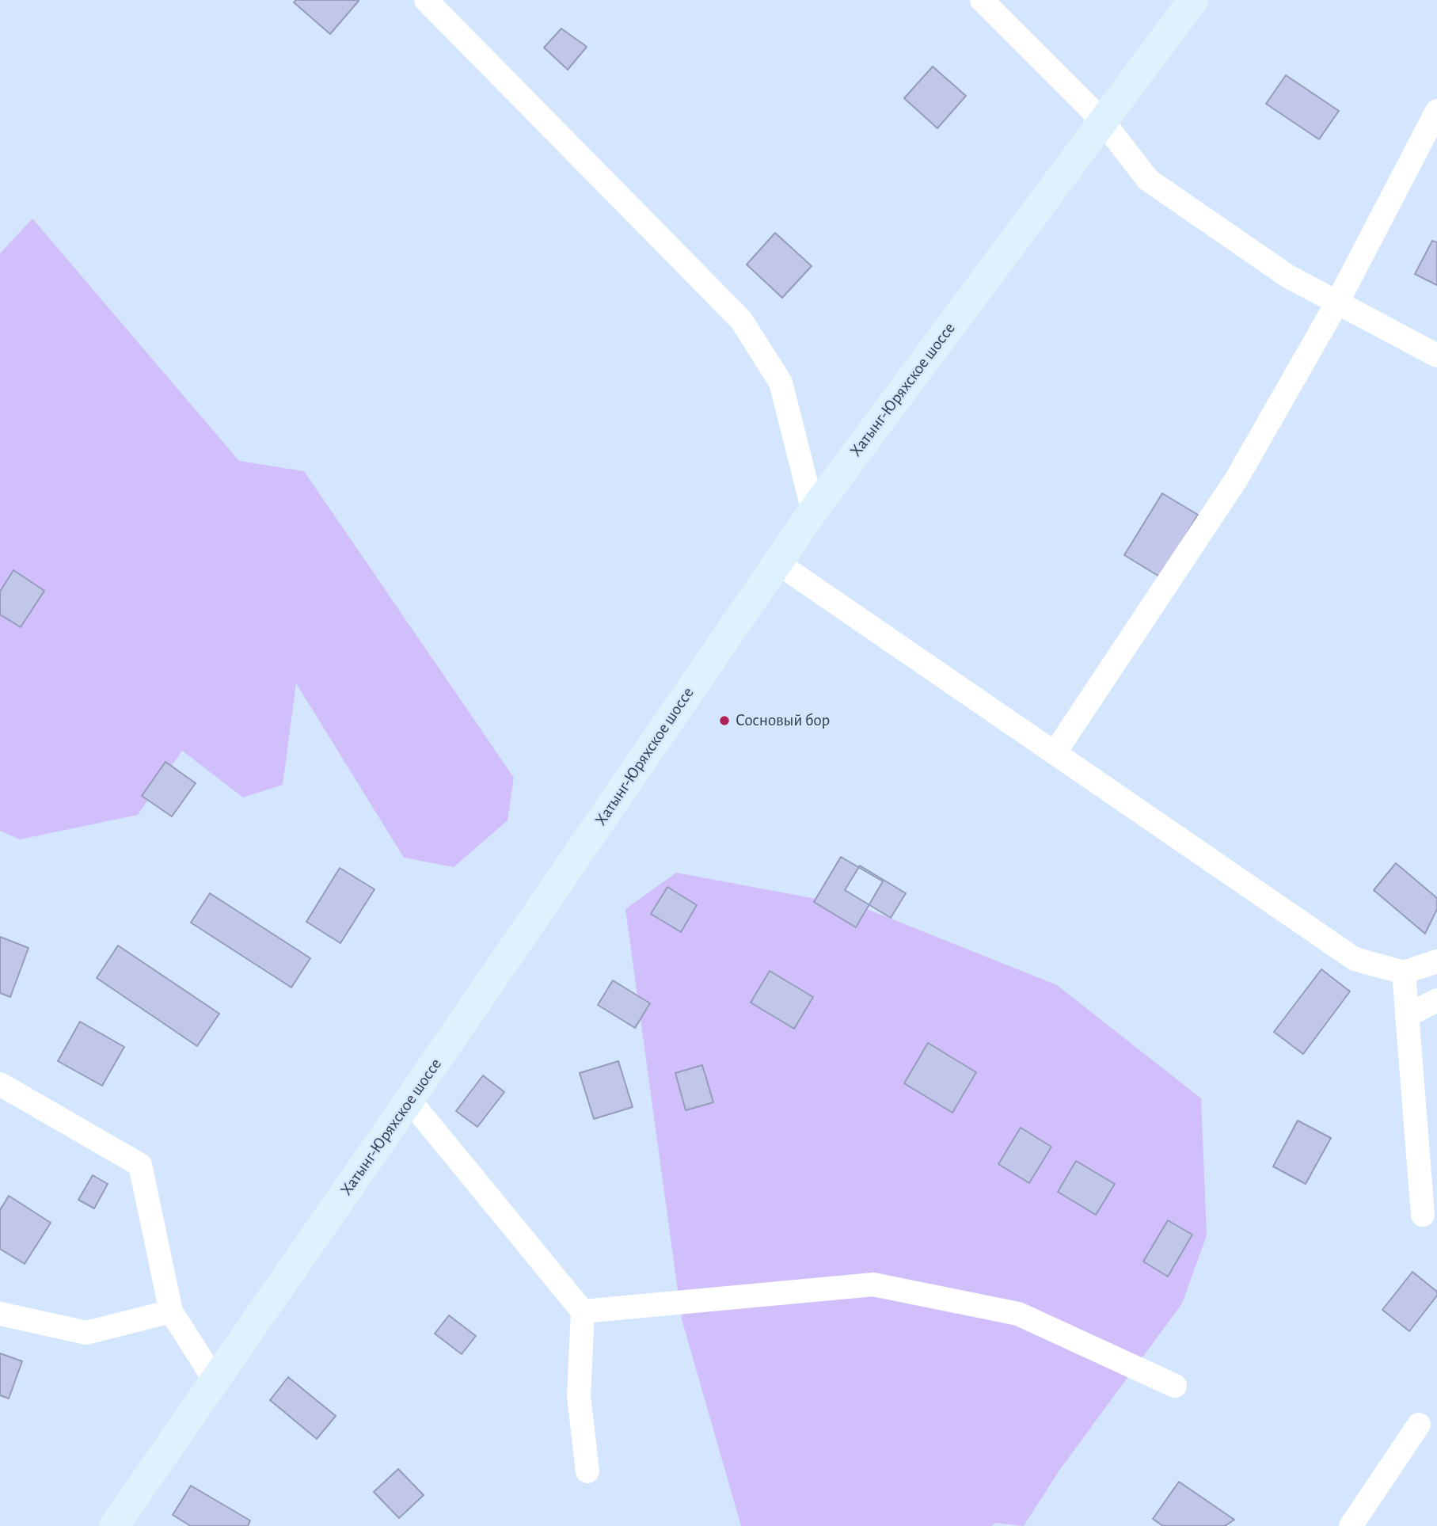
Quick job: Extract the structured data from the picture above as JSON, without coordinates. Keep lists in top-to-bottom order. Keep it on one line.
{"streets":{"main road":["Хатынг-Юряхское шоссе"]},"places":["Сосновый бор"]}
